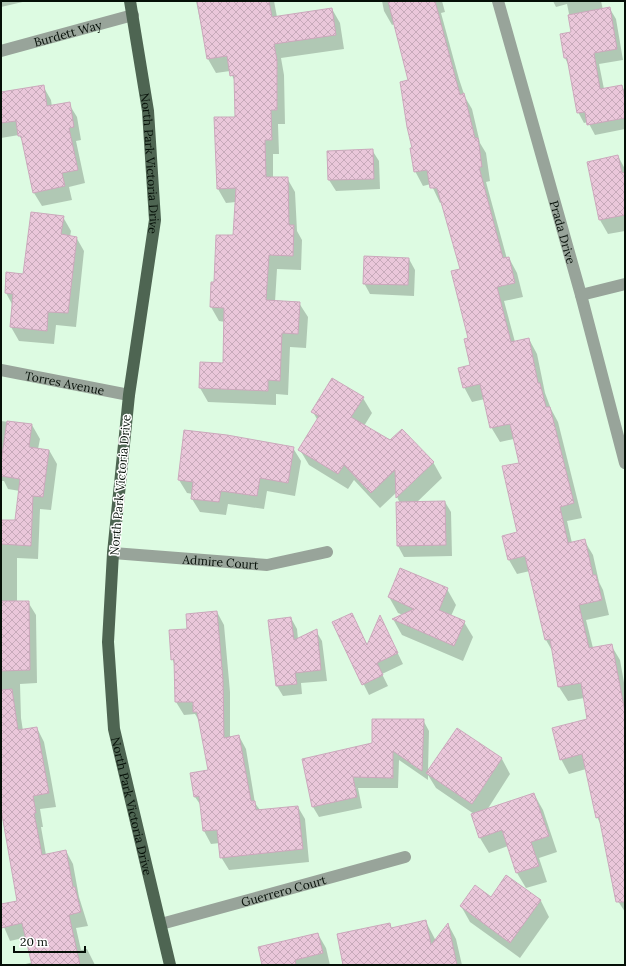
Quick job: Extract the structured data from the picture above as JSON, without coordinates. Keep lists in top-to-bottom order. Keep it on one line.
{"streets":{"main road":["North Park Victoria Drive"],"street":["Burdett Way","Prada Drive","Torres Avenue","Admire Court","Guerrero Court"]},"crossings":[["Burdett Way","North Park Victoria Drive"],["North Park Victoria Drive","Torres Avenue"],["North Park Victoria Drive","Admire Court"],["North Park Victoria Drive","Guerrero Court"]],"scale_bar":"20 m"}
